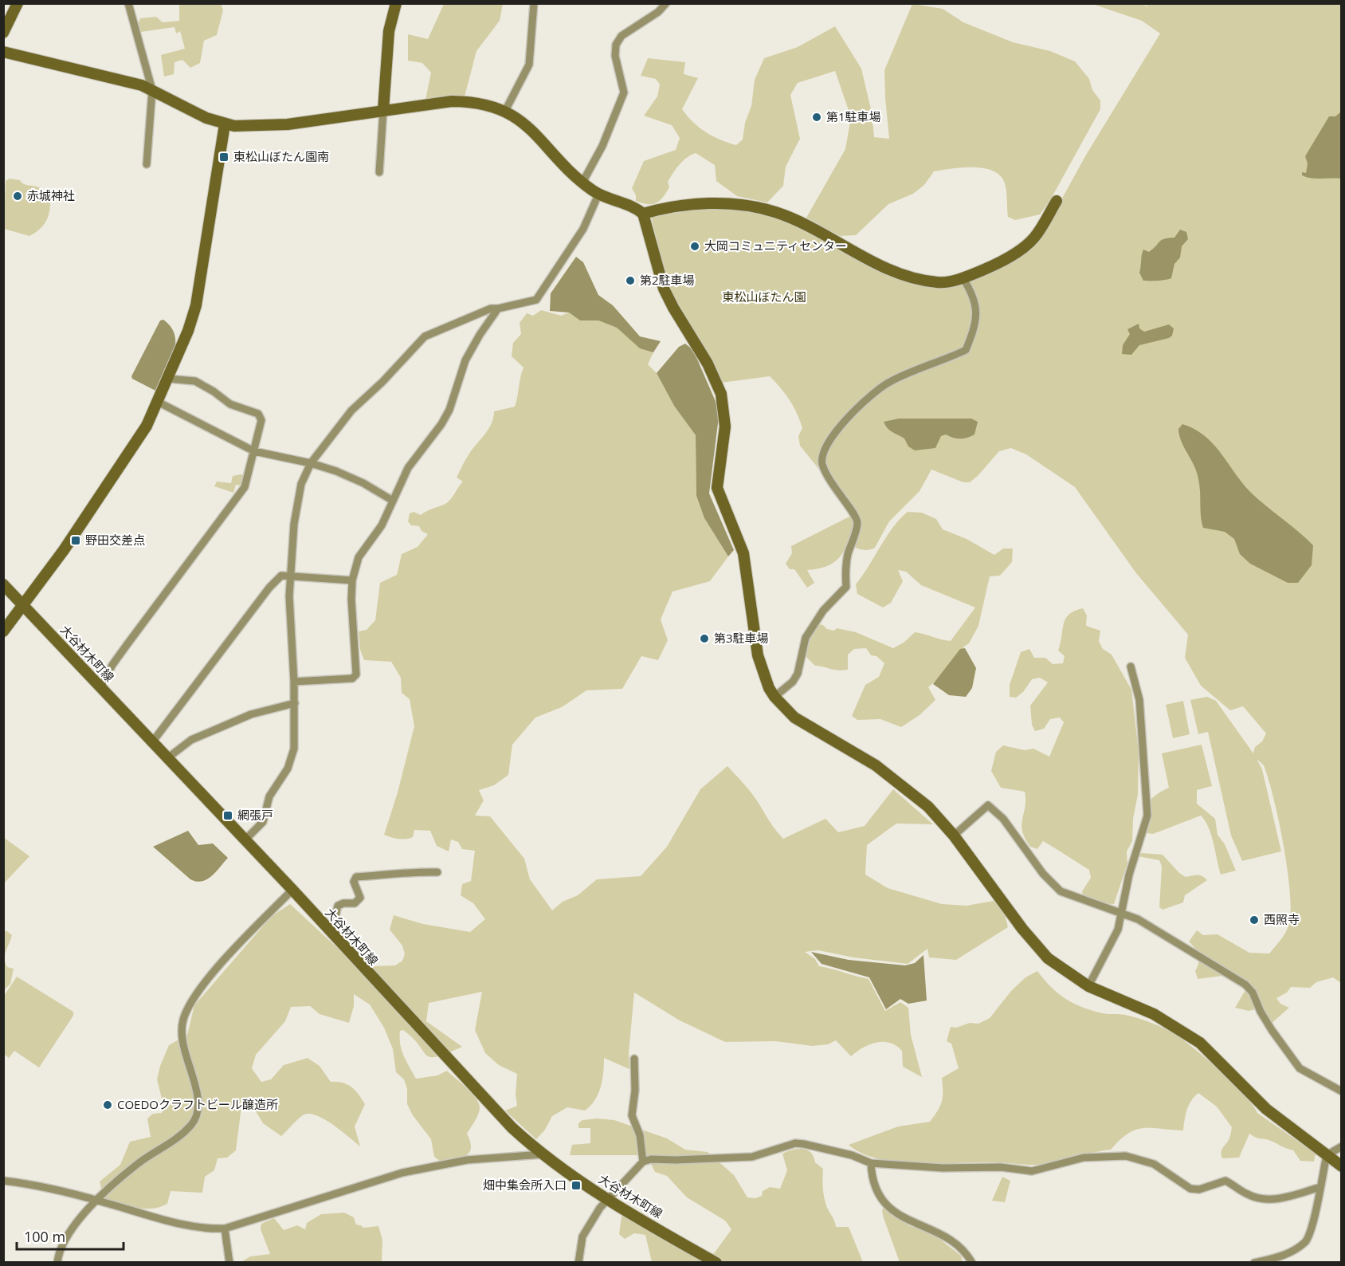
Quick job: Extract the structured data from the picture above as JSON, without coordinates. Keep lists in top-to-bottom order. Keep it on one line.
{"streets":{"street":["大谷材木町線"]},"parks":["東松山ぼたん園"],"places":{"other":["第1駐車場","赤城神社","大岡コミュニティセンター","第2駐車場","第3駐車場","西照寺","COEDOクラフトビール醸造所"],"transit":["東松山ぼたん園南","野田交差点","網張戸","畑中集会所入口"]},"scale_bar":"100 m"}
